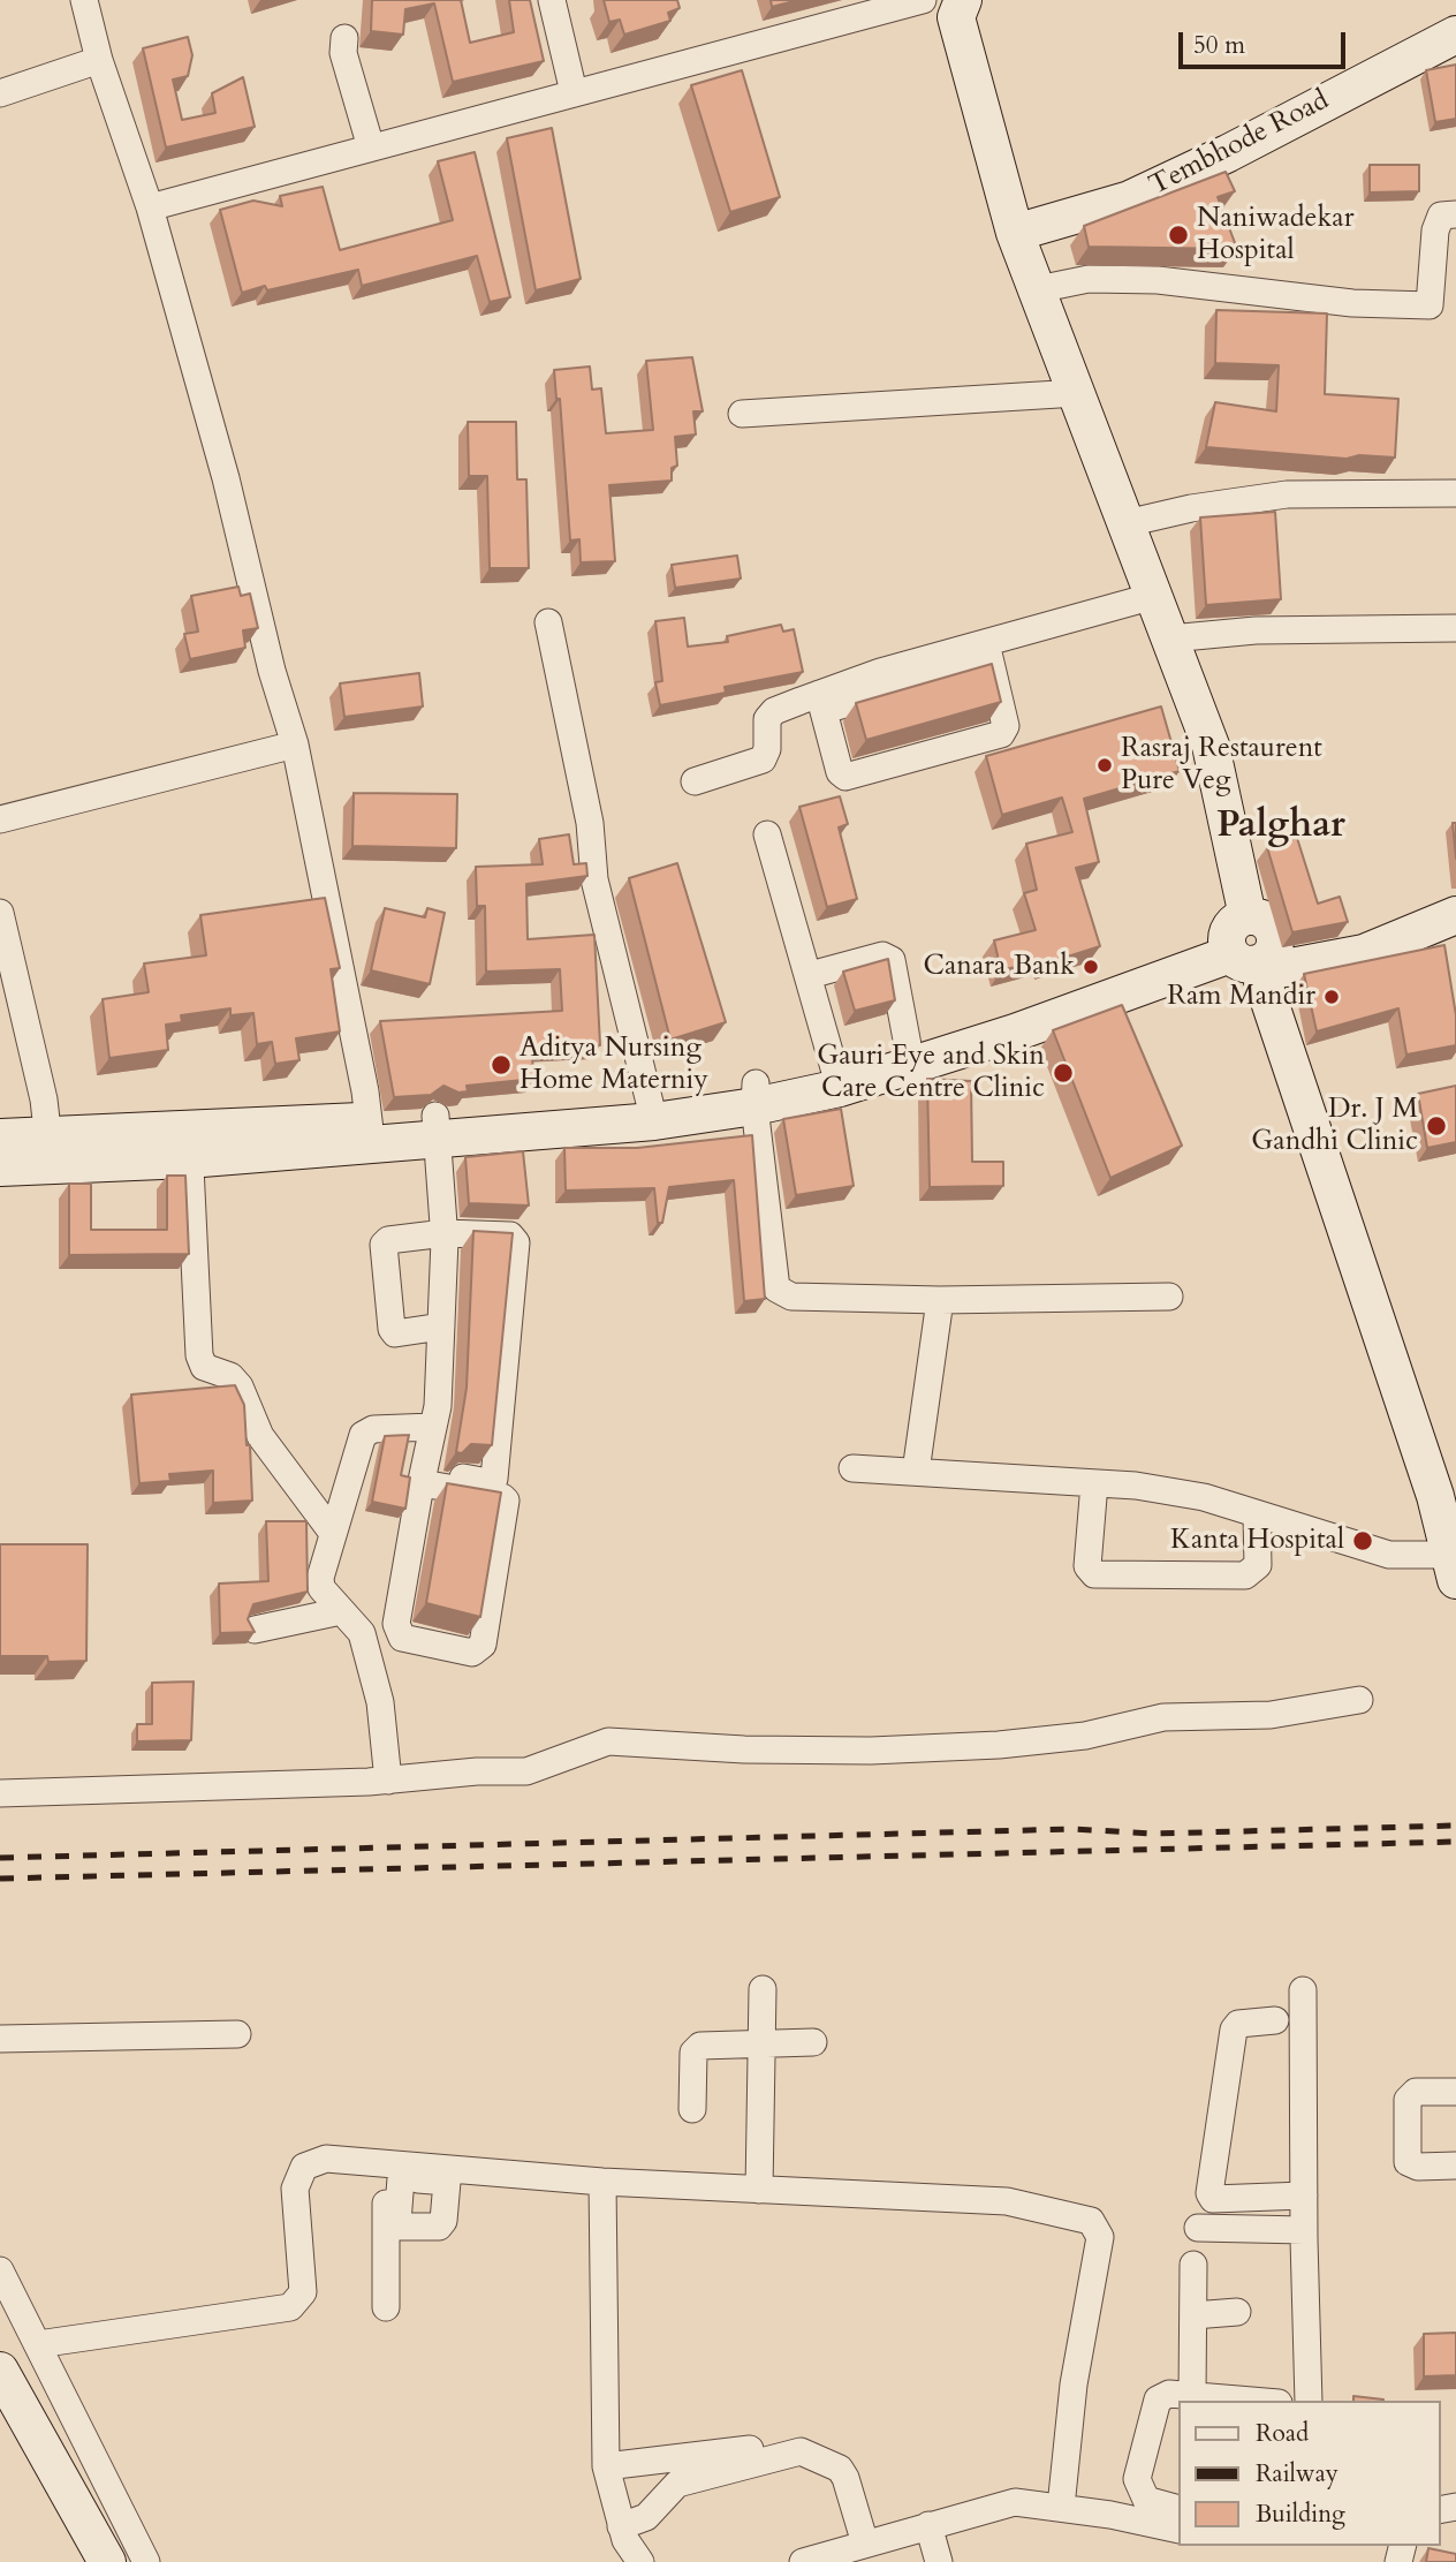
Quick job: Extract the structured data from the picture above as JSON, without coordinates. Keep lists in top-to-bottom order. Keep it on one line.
{"streets":{"street":["Tembhode Road"]},"districts":["Palghar"],"places":["Naniwadekar Hospital","Rasraj Restaurent Pure Veg","Canara Bank","Ram Mandir","Aditya Nursing Home Materniy","Gauri Eye and Skin Care Centre Clinic","Dr. J M Gandhi Clinic","Kanta Hospital"],"legend":["Road","Railway","Building"],"scale_bar":"50 m"}
